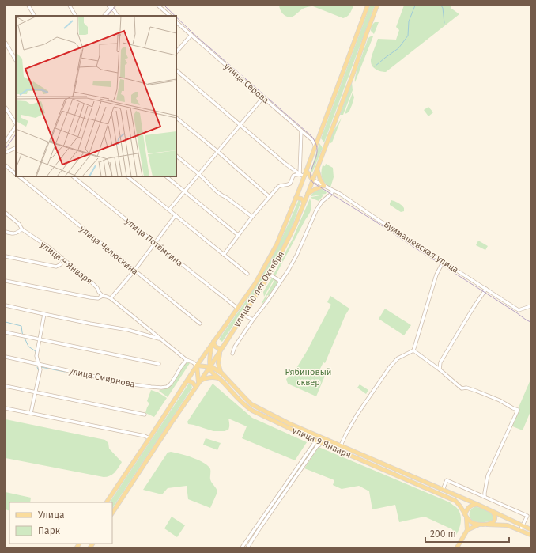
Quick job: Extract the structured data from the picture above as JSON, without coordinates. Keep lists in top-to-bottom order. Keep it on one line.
{"streets":{"main road":["улица 9 Января","улица 10 лет Октября"],"street":["улица Серова","улица Потёмкина","Буммашевская улица","улица Челюскина","улица Смирнова"]},"crossings":[["улица Серова","улица 10 лет Октября"],["улица Потёмкина","улица 10 лет Октября"],["Буммашевская улица","улица 10 лет Октября"],["улица 9 Января","улица 10 лет Октября"],["улица 9 Января","улица Смирнова"]],"parks":["Рябиновый сквер"],"legend":["Улица","Парк"],"scale_bar":"200 m"}
